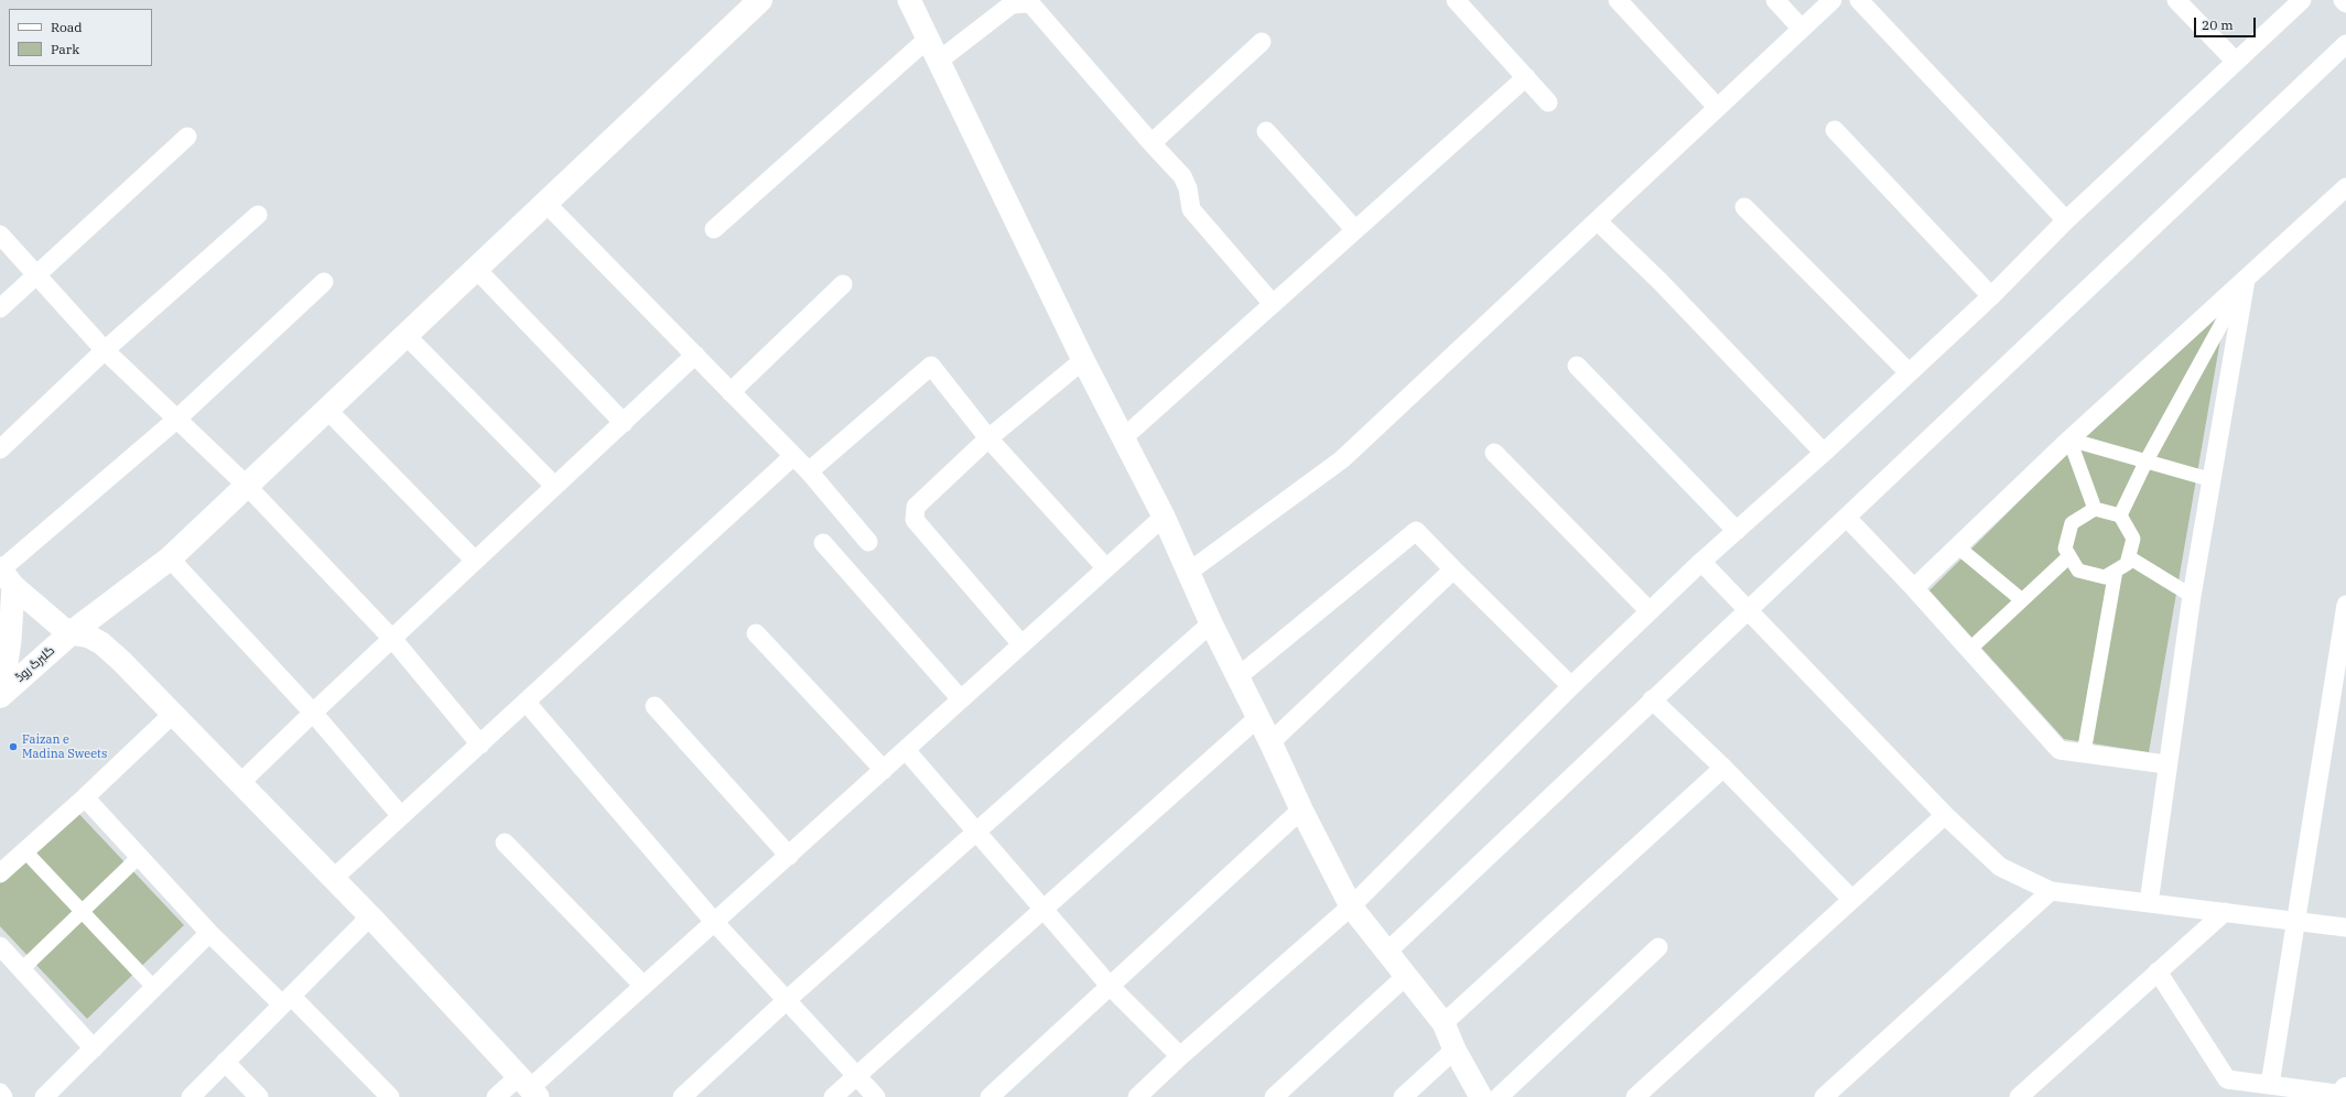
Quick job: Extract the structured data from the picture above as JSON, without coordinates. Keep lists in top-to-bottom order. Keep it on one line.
{"streets":{"main road":["گلبرگ روڈ"]},"places":["Faizan e Madina Sweets"],"legend":["Road","Park"],"scale_bar":"20 m"}
